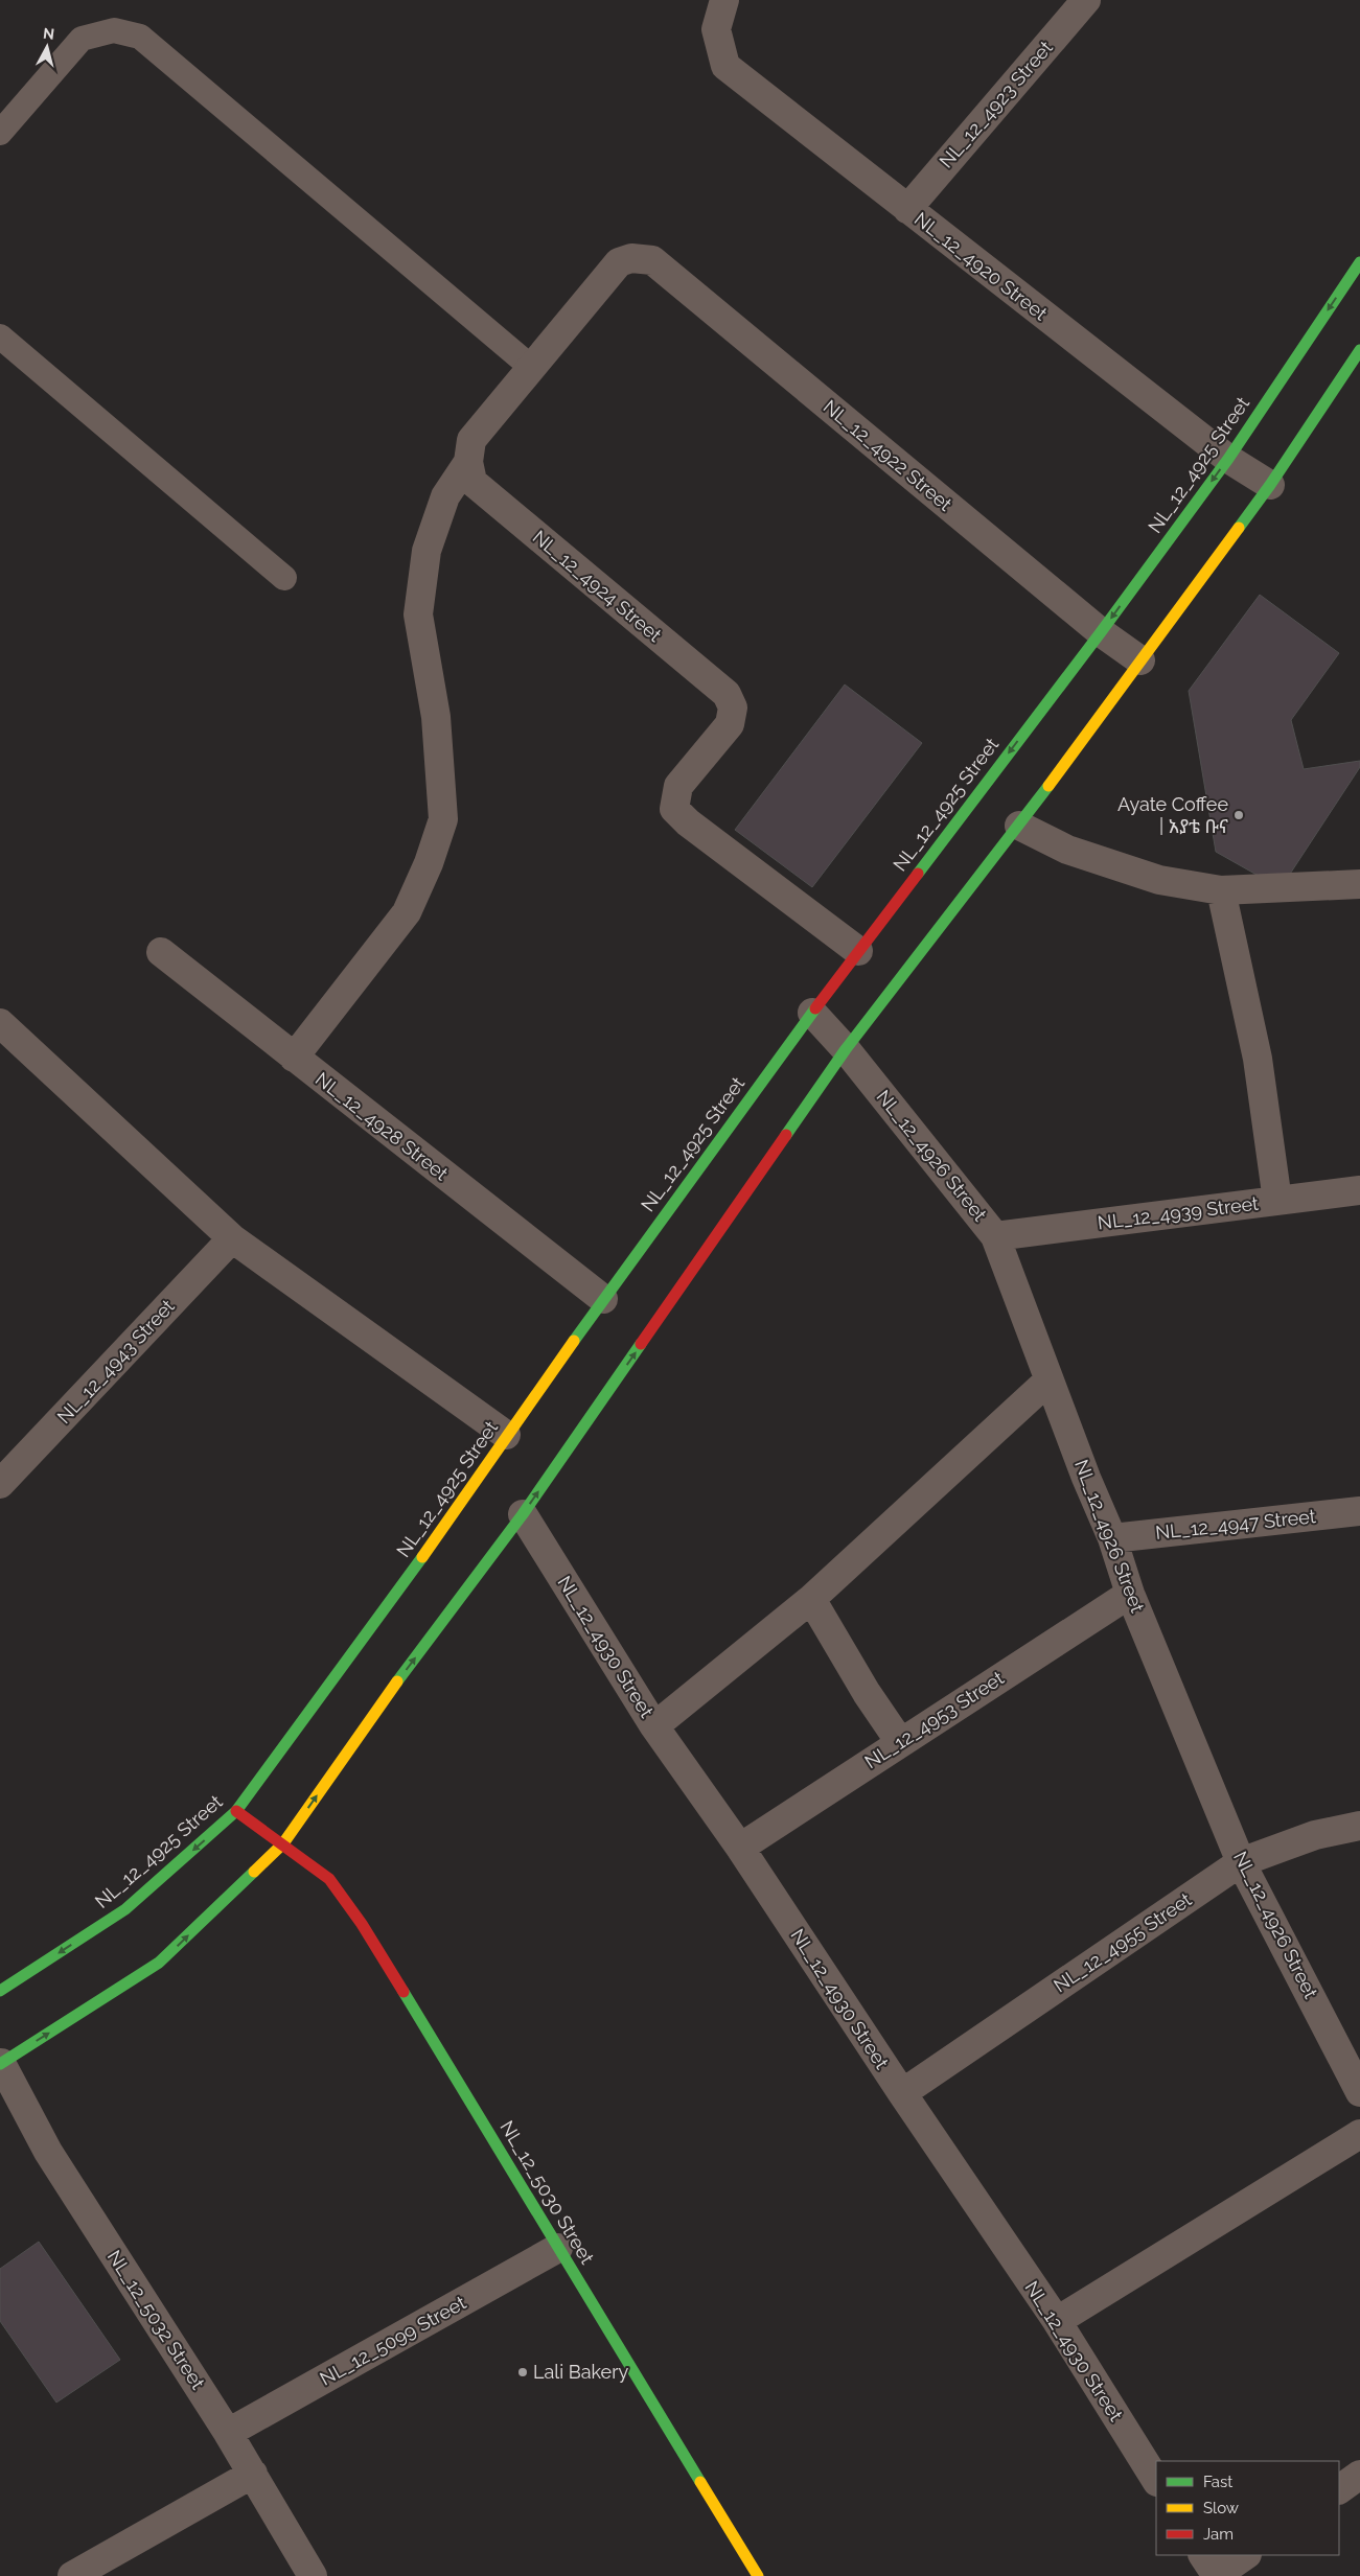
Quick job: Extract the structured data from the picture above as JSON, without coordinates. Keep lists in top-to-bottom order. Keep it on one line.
{"streets":{"main road":["NL_12_4925 Street","NL_12_5030 Street"],"street":["NL_12_4923 Street","NL_12_4920 Street","NL_12_4922 Street","NL_12_4924 Street","NL_12_4928 Street","NL_12_4926 Street","NL_12_4939 Street","NL_12_4943 Street","NL_12_4947 Street","NL_12_4930 Street","NL_12_4953 Street","NL_12_4955 Street","NL_12_5032 Street","NL_12_5099 Street"]},"crossings":[["NL_12_4923 Street","NL_12_4920 Street"],["NL_12_4920 Street","NL_12_4925 Street"],["NL_12_4922 Street","NL_12_4925 Street"],["NL_12_4925 Street","NL_12_4924 Street"],["NL_12_4925 Street","NL_12_4928 Street"],["NL_12_4925 Street","NL_12_4926 Street"],["NL_12_4925 Street","NL_12_5030 Street"],["NL_12_4926 Street","NL_12_4939 Street"],["NL_12_4926 Street","NL_12_4947 Street"],["NL_12_4926 Street","NL_12_4953 Street"],["NL_12_4926 Street","NL_12_4955 Street"],["NL_12_4930 Street","NL_12_4953 Street"],["NL_12_4930 Street","NL_12_4955 Street"],["NL_12_5030 Street","NL_12_5099 Street"],["NL_12_5032 Street","NL_12_5099 Street"]],"places":["Ayate Coffee | አያቴ ቡና","Lali Bakery"],"legend":["Fast","Slow","Jam"],"north":"top"}
